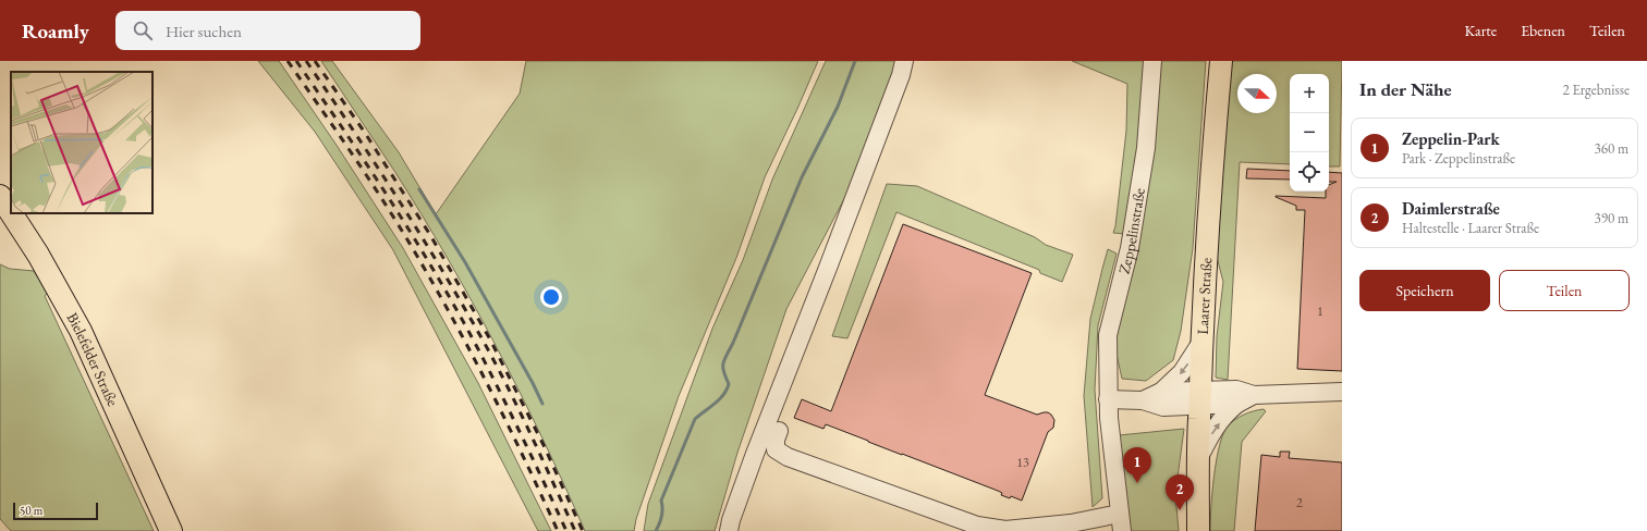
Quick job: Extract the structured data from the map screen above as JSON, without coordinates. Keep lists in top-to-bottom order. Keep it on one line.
{"streets":{"main road":["Laarer Straße","Bielefelder Straße"],"street":["Zeppelinstraße"]},"house_numbers":["1","13","2"],"scale_bar":"50 m","north":"right","page":{"header":"Roamly","search":"Hier suchen","nav":["Karte","Ebenen","Teilen"],"heading":["In der Nähe","2 Ergebnisse"],"map_buttons":["+","−"],"list":[{"mark":"1","name":"Zeppelin-Park","note":"Park · Zeppelinstraße","value":"360 m"},{"mark":"2","name":"Daimlerstraße","note":"Haltestelle · Laarer Straße","value":"390 m"}],"buttons":["Speichern","Teilen"],"pins":["1","2"],"scale":"50 m"}}
